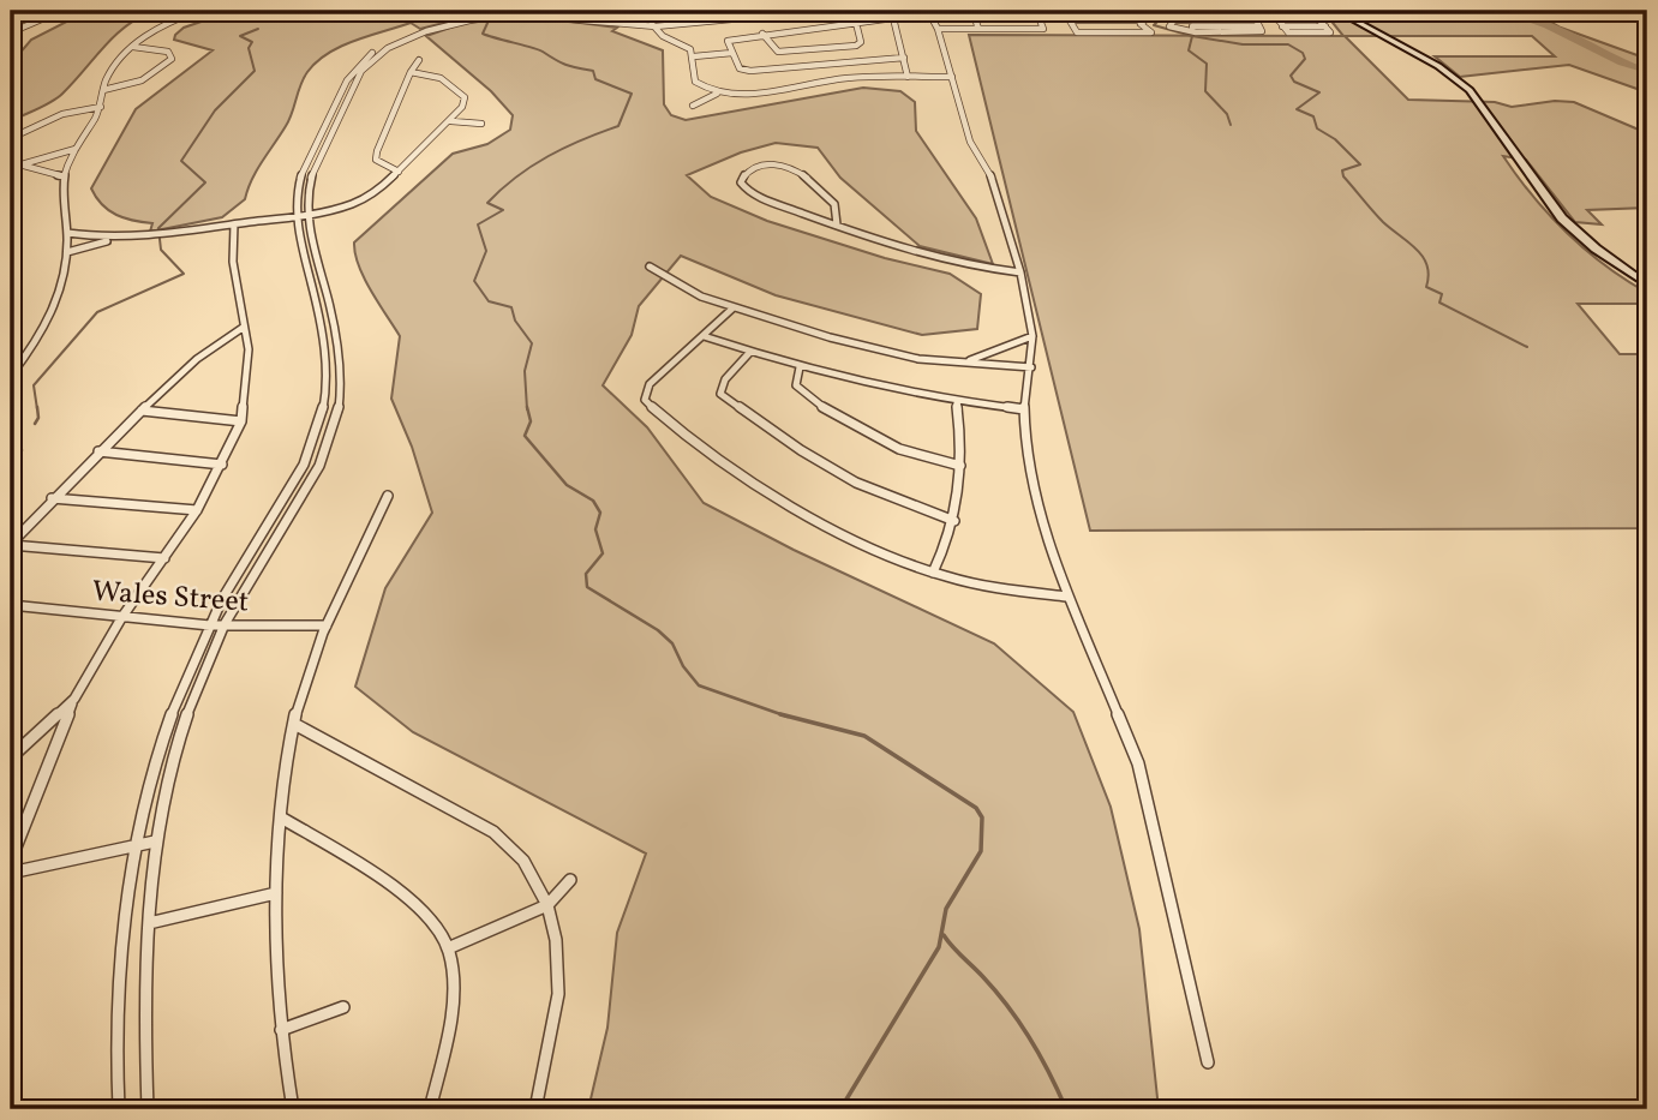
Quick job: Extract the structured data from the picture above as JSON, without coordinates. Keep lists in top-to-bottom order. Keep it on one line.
{"streets":{"street":["Wales Street"]}}
